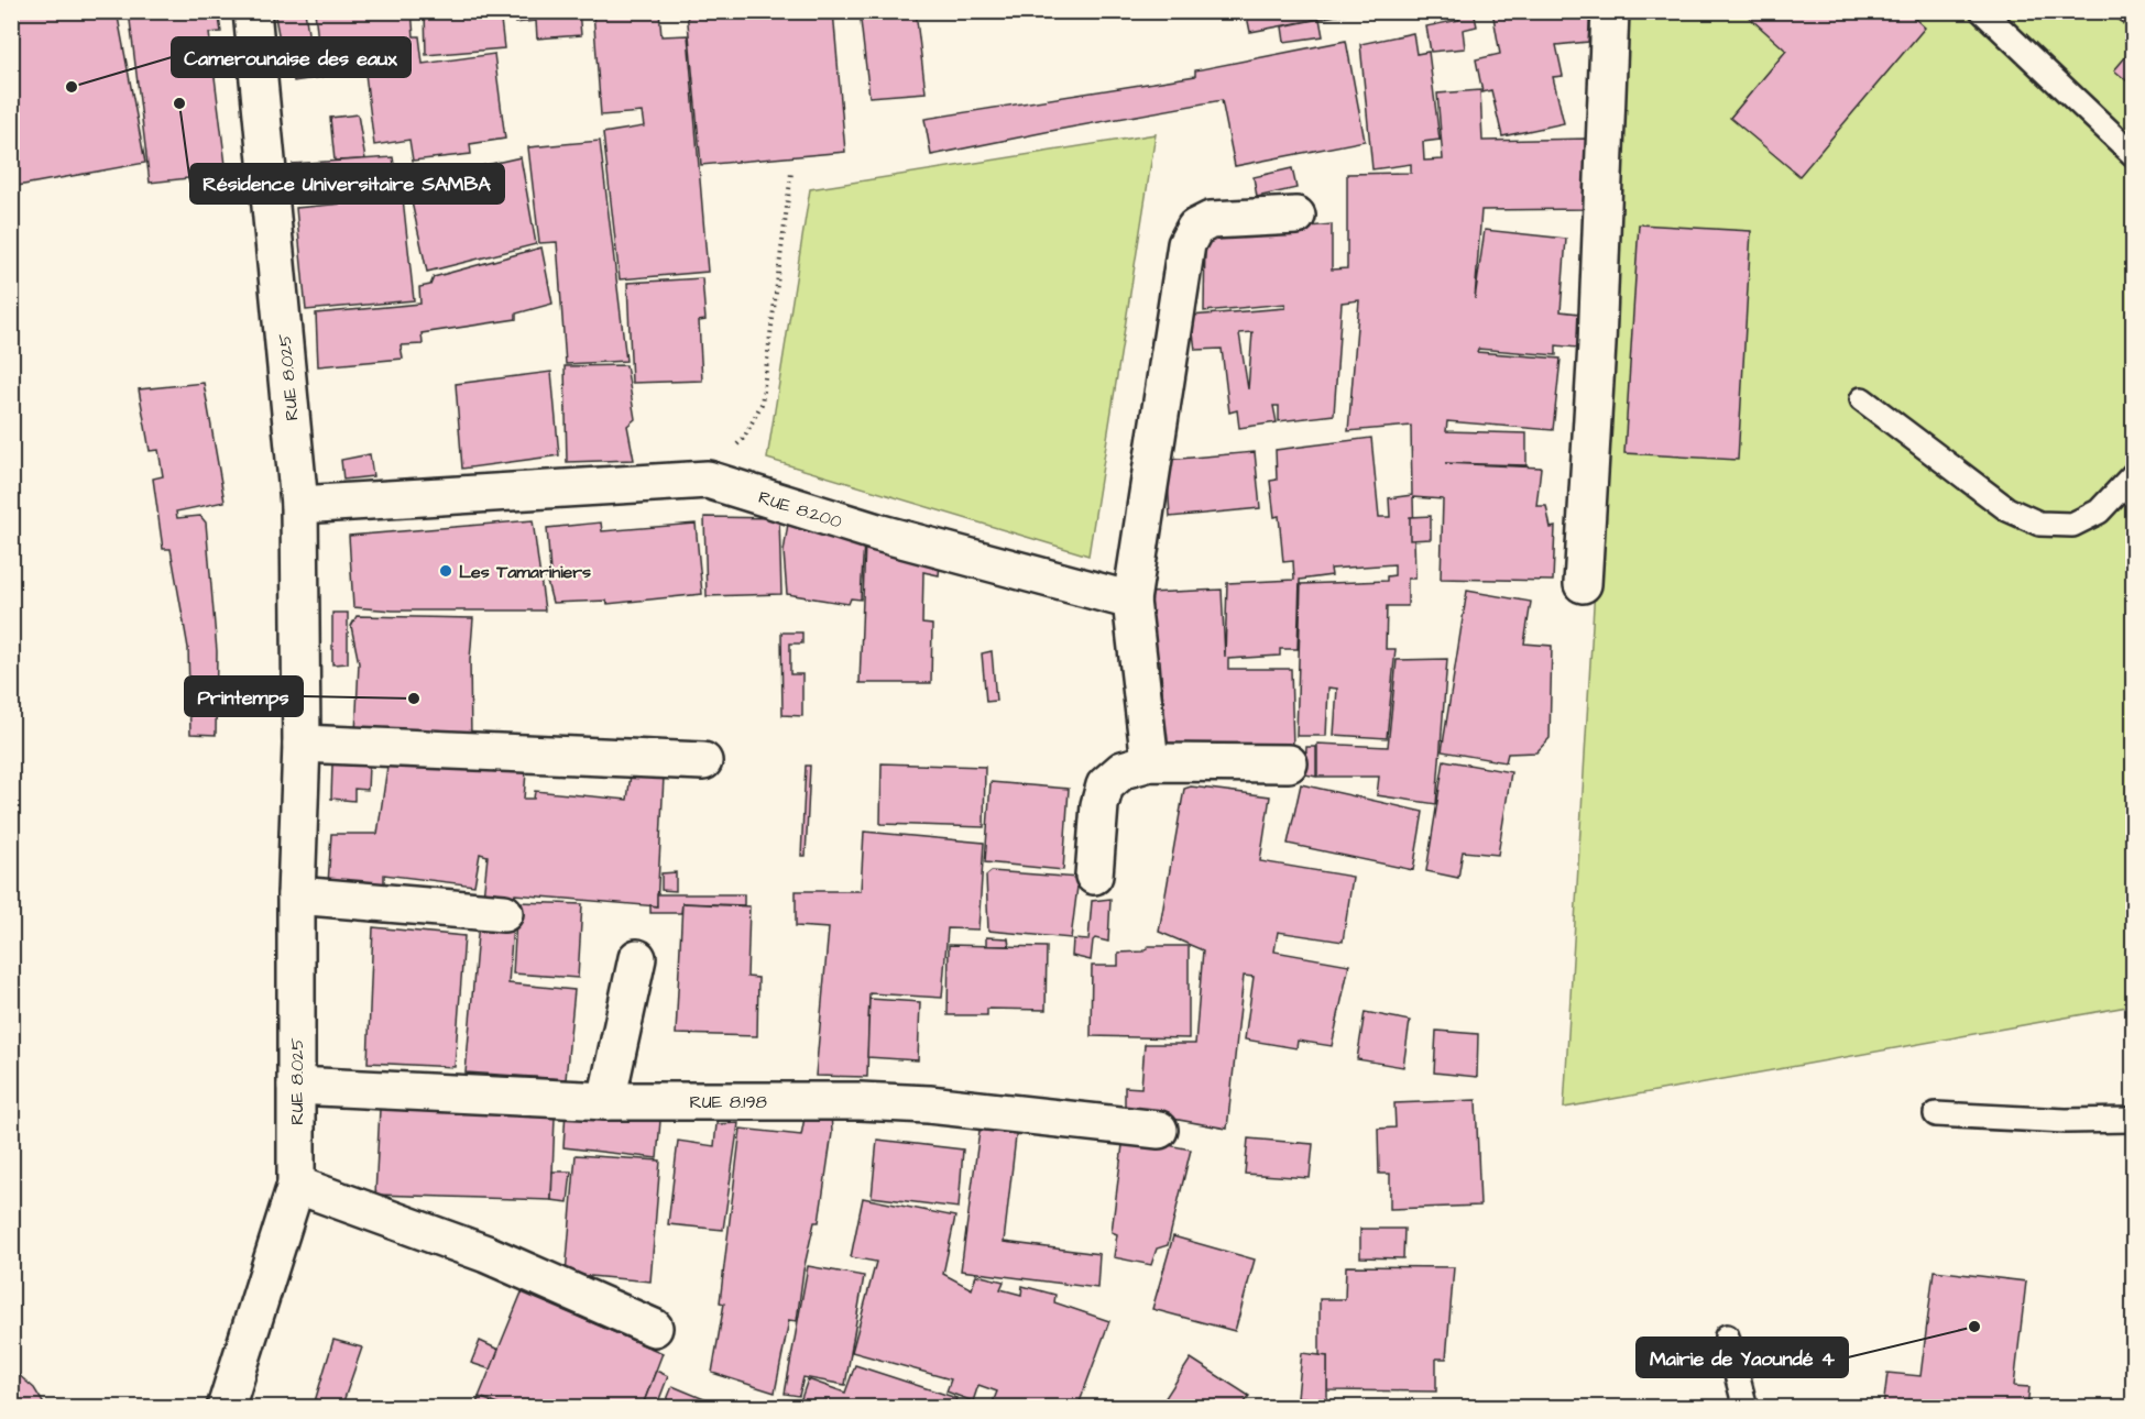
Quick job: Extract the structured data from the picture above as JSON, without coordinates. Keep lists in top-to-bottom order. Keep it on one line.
{"streets":{"street":["RUE 8.025","RUE 8.200","RUE 8.198"]},"crossings":[["RUE 8.025","RUE 8.200"],["RUE 8.025","RUE 8.198"]],"places":["Camerounaise des eaux","Résidence Universitaire SAMBA","Les Tamariniers","Printemps","Mairie de Yaoundé 4"]}
